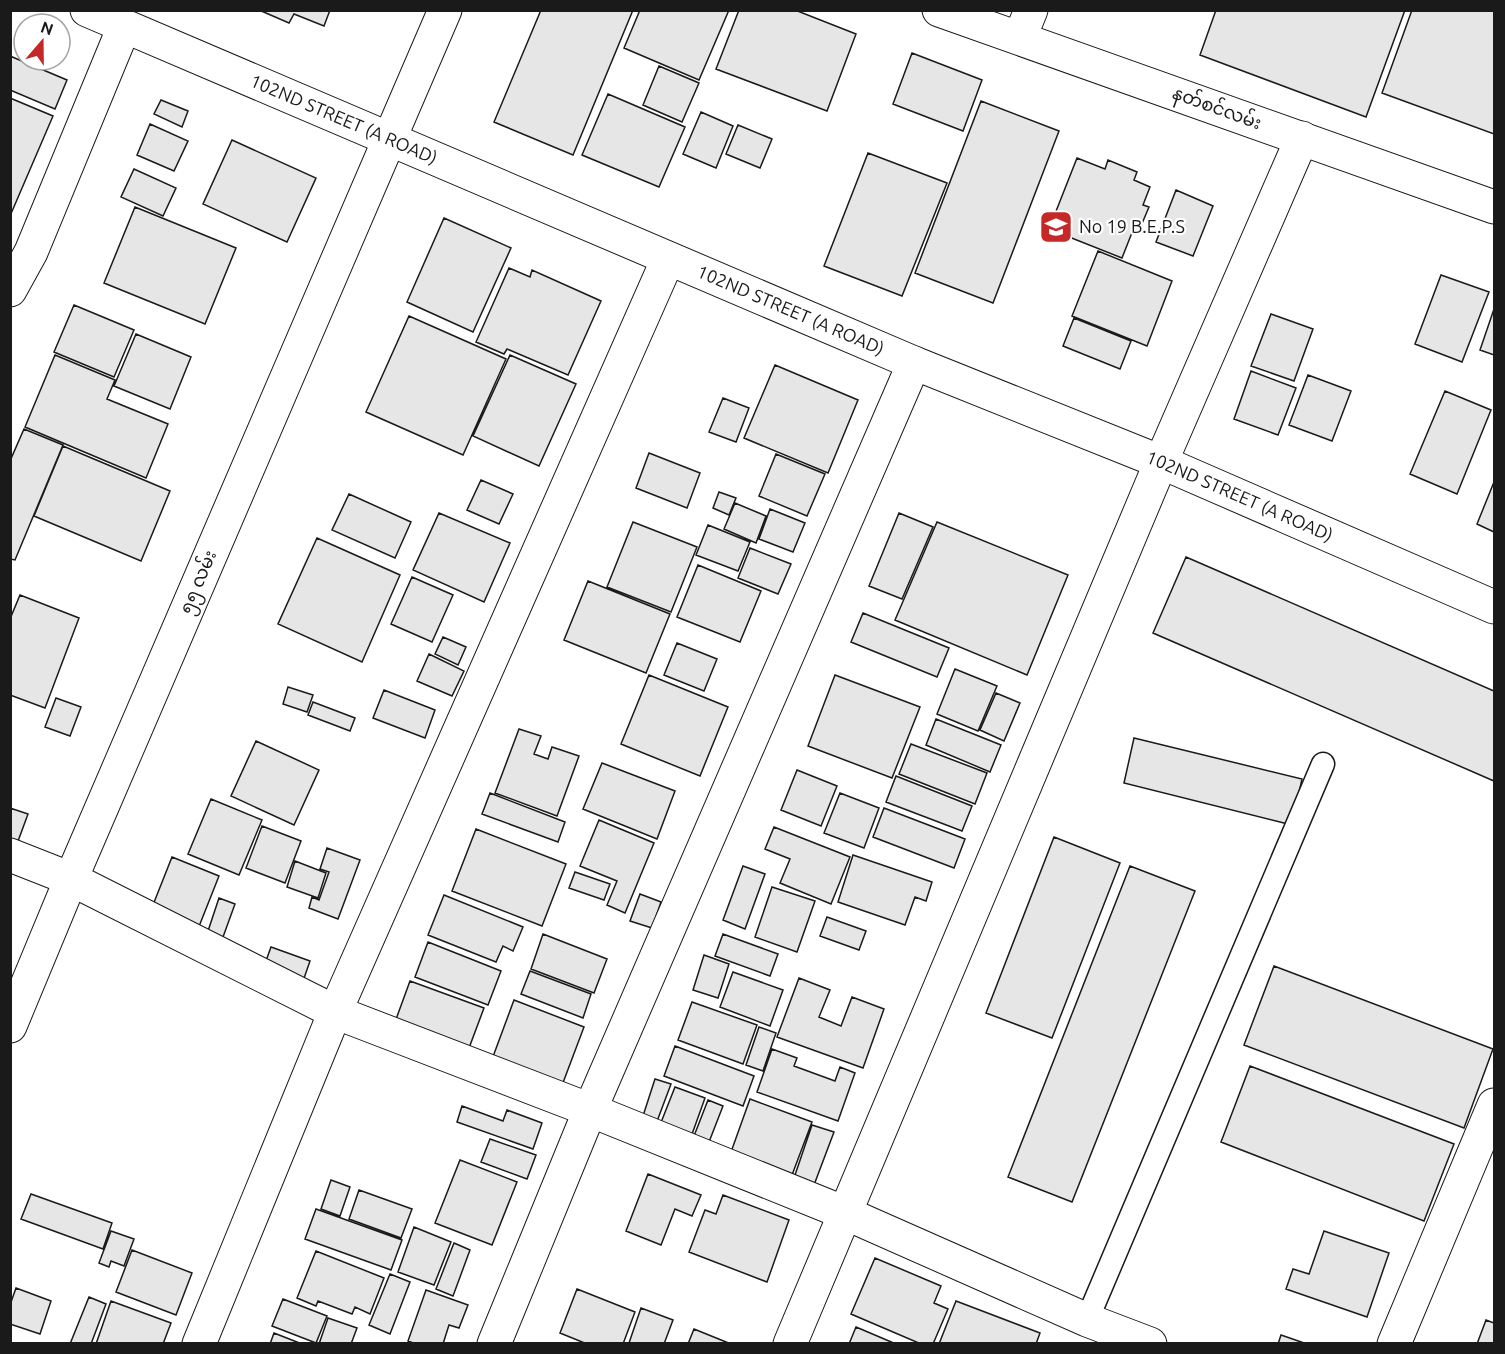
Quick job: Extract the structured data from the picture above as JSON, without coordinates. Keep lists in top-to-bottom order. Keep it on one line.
{"streets":{"street":["နတ်စင်လမ်း","102ND STREET (A ROAD)","၅၅ လမ်း"]},"crossings":[["102ND STREET (A ROAD)","၅၅ လမ်း"]],"places":{"school or university":["No 19 B.E.P.S"]},"north":"top"}
